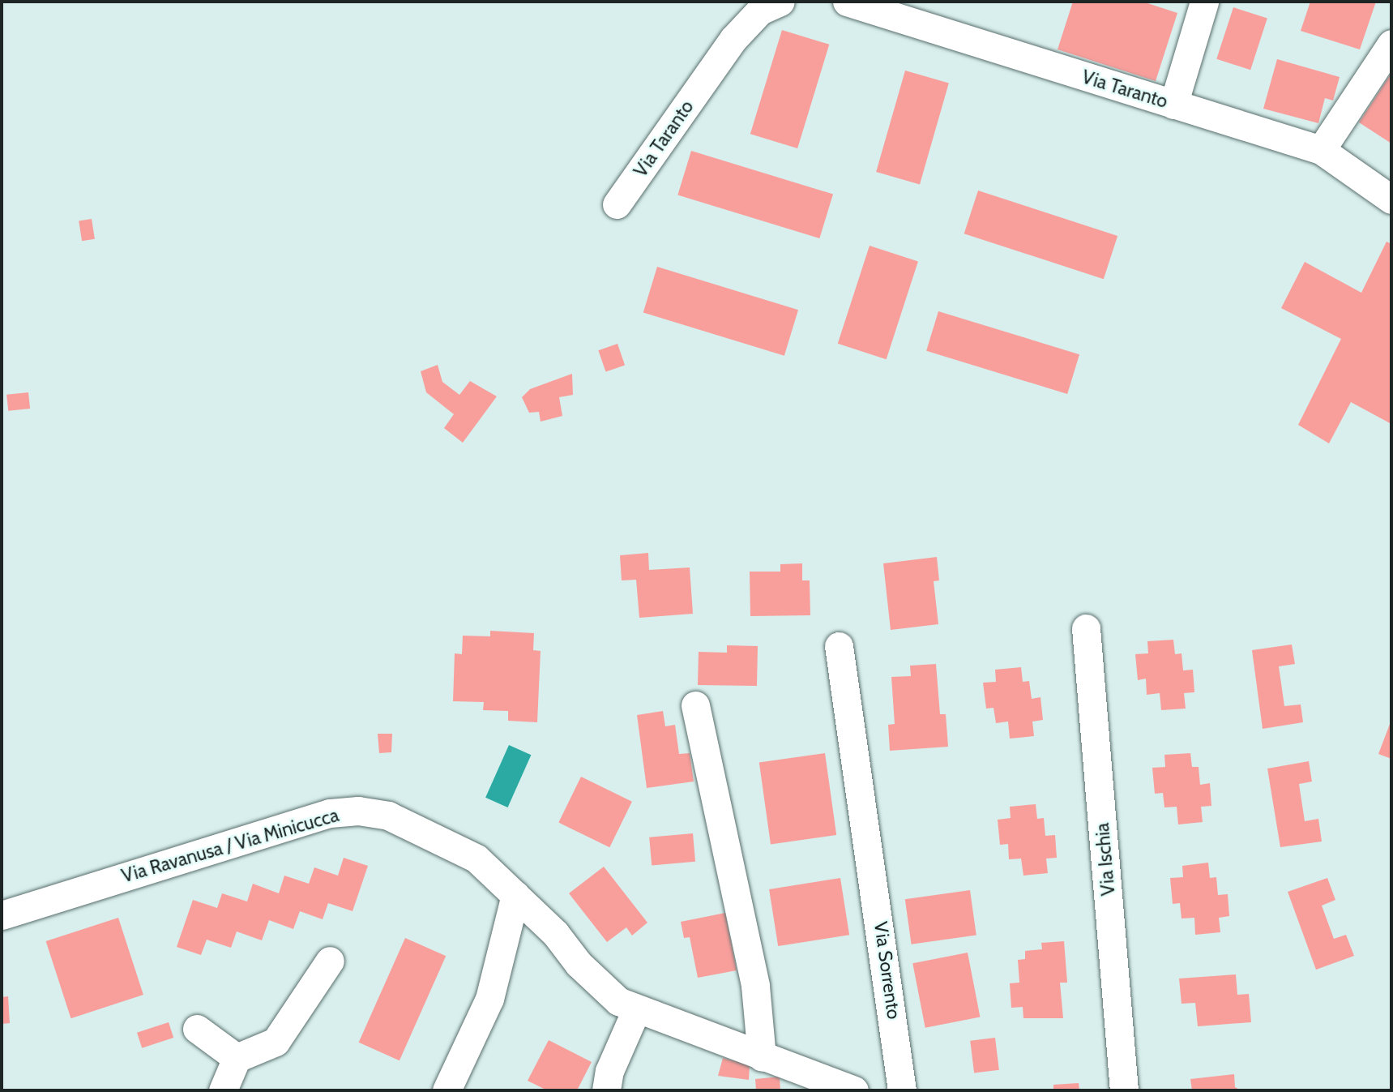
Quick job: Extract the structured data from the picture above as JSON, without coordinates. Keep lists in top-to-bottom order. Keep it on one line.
{"streets":{"street":["Via Taranto","Via Ravanusa / Via Minicucca","Via Ischia","Via Sorrento"]}}
